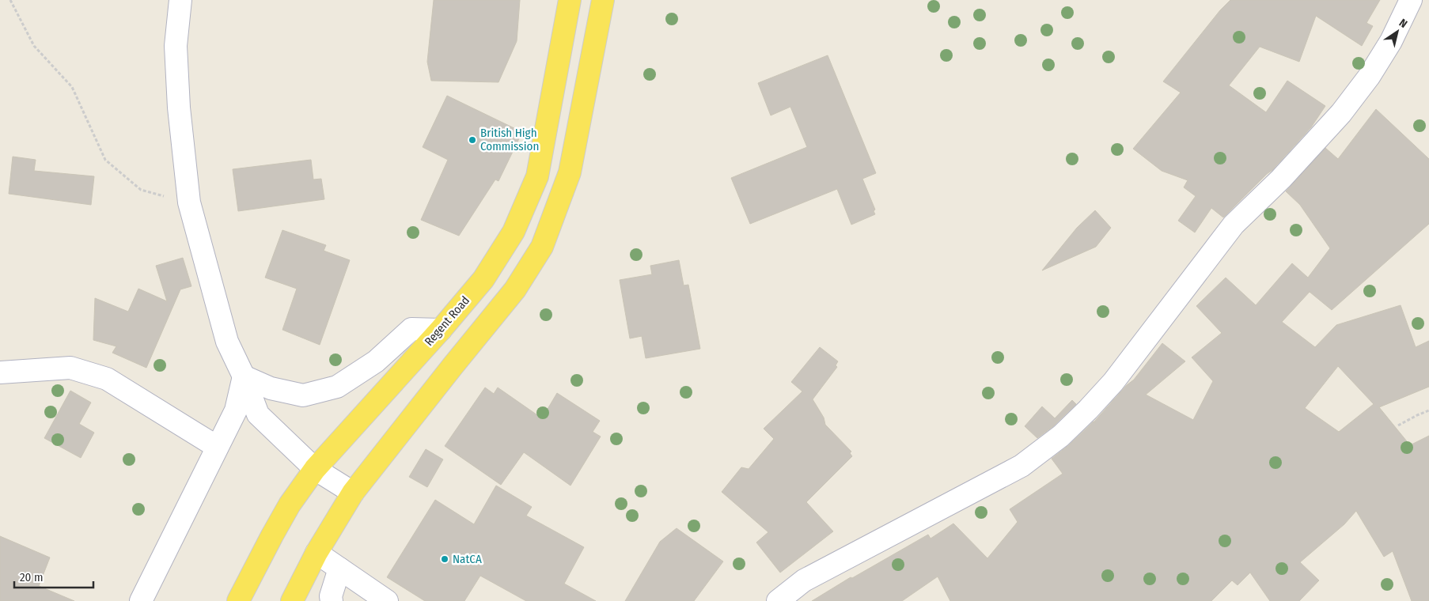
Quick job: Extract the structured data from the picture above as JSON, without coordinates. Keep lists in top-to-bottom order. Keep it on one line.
{"streets":{"main road":["Regent Road"]},"places":["British High Commission","NatCA"],"scale_bar":"20 m","north":"top right"}
